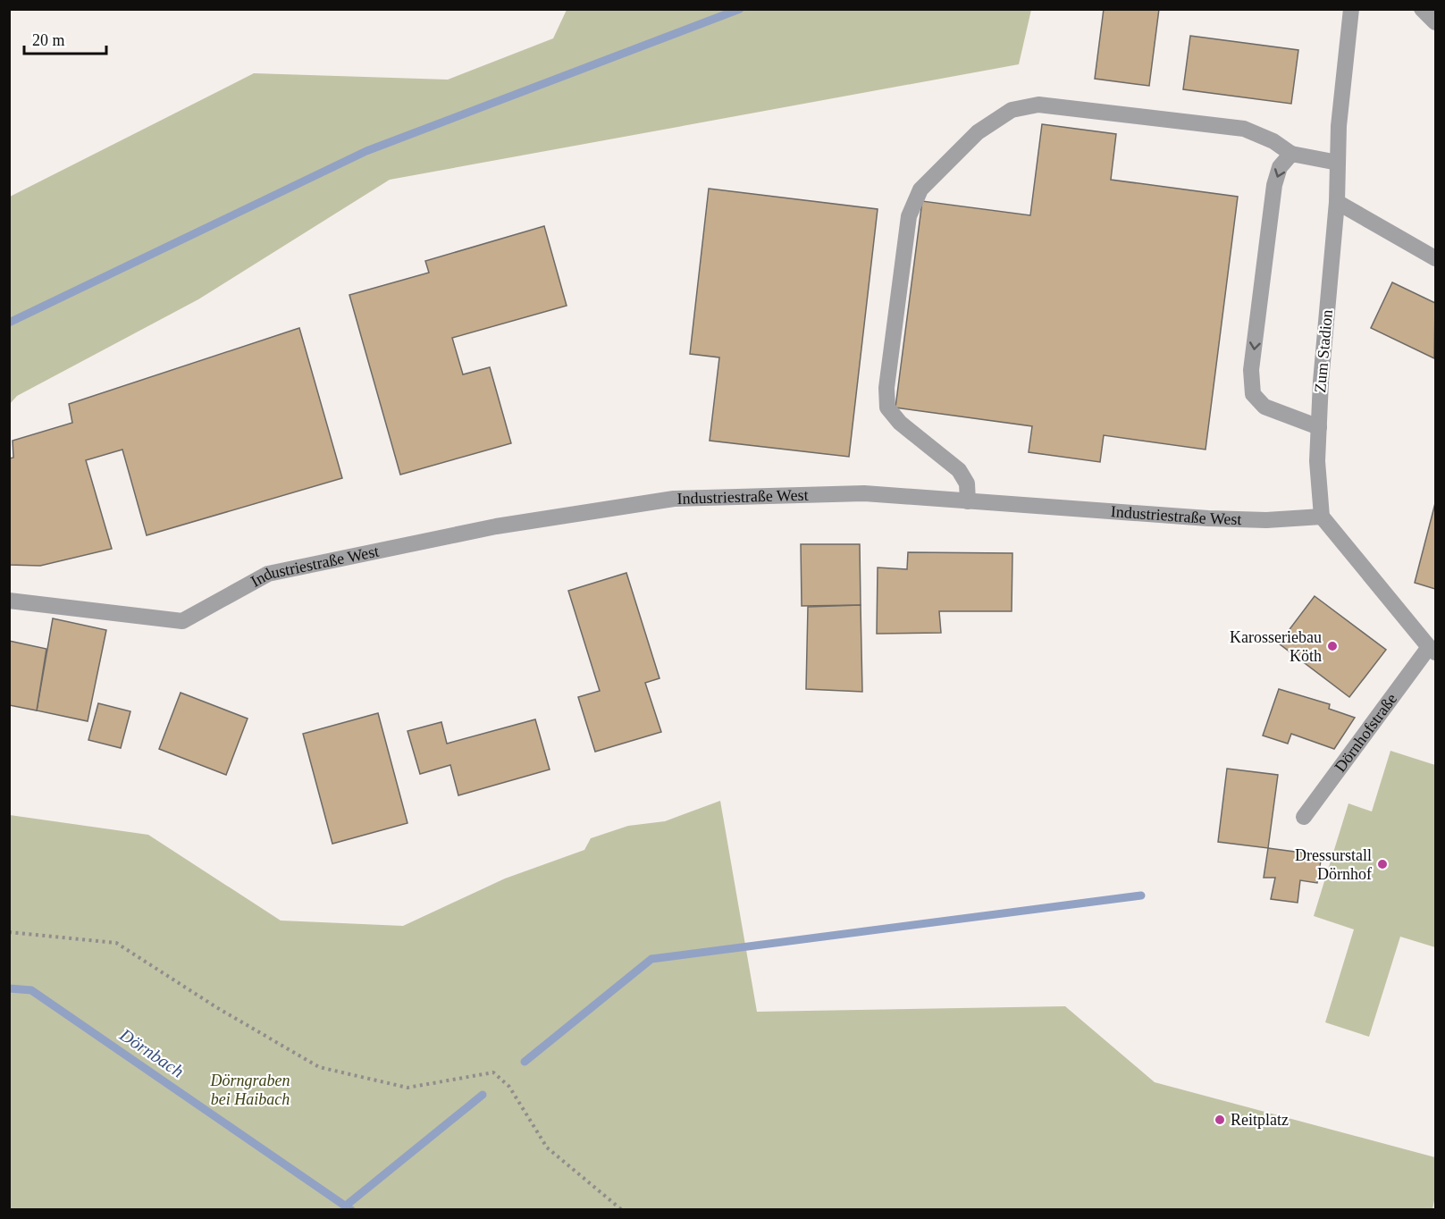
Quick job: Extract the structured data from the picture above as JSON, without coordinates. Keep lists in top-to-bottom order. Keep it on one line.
{"streets":{"street":["Zum Stadion","Industriestraße West","Dörnhofstraße"]},"crossings":[["Zum Stadion","Industriestraße West"]],"water":["Dörnbach"],"parks":["Dörngraben bei Haibach"],"places":["Karosseriebau Köth","Dressurstall Dörnhof","Reitplatz"],"scale_bar":"20 m"}
